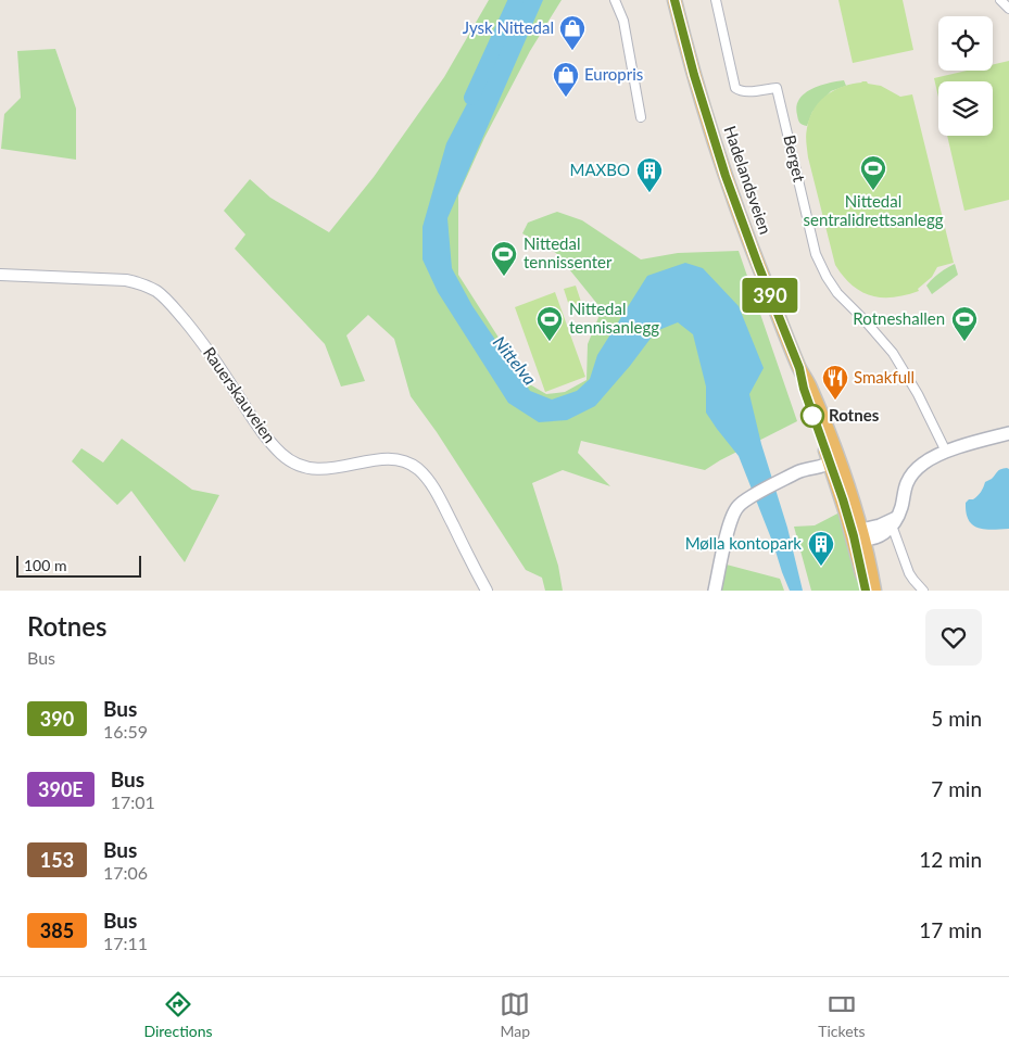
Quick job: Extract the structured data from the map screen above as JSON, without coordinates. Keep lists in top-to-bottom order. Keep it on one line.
{"streets":{"highway":["Hadelandsveien"],"street":["Berget","Rauerskauveien"]},"water":["Nittelva"],"places":{"shop":["Jysk Nittedal","Europris"],"sports":["Nittedal sentralidrettsanlegg","Nittedal tennissenter","Nittedal tennisanlegg","Rotneshallen"],"building":["MAXBO","Mølla kontopark"],"restaurant":["Smakfull"],"other":["Rotnes"]},"lines":["bus line 390"],"scale_bar":"100 m","page":{"on_map":"390","scale":"100 m","heading":["Rotnes","Bus"],"list":[{"mark":"390","name":"Bus","note":"16:59","value":"5 min"},{"mark":"390E","name":"Bus","note":"17:01","value":"7 min"},{"mark":"153","name":"Bus","note":"17:06","value":"12 min"},{"mark":"385","name":"Bus","note":"17:11","value":"17 min"}],"tabs":["Directions","Map","Tickets"]}}
